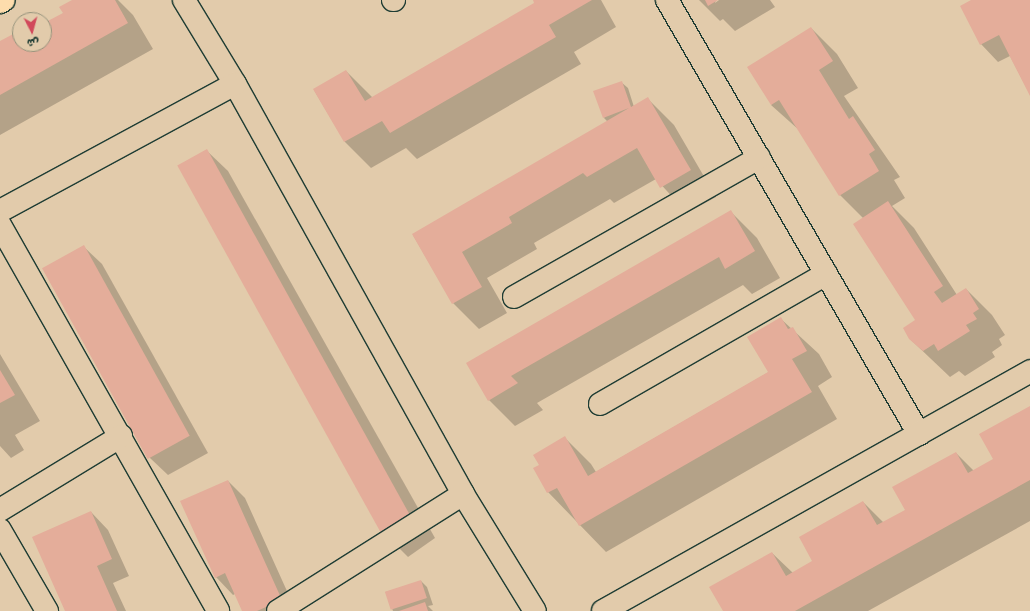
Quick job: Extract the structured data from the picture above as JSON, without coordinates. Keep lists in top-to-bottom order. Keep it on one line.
{"north":"bottom"}
